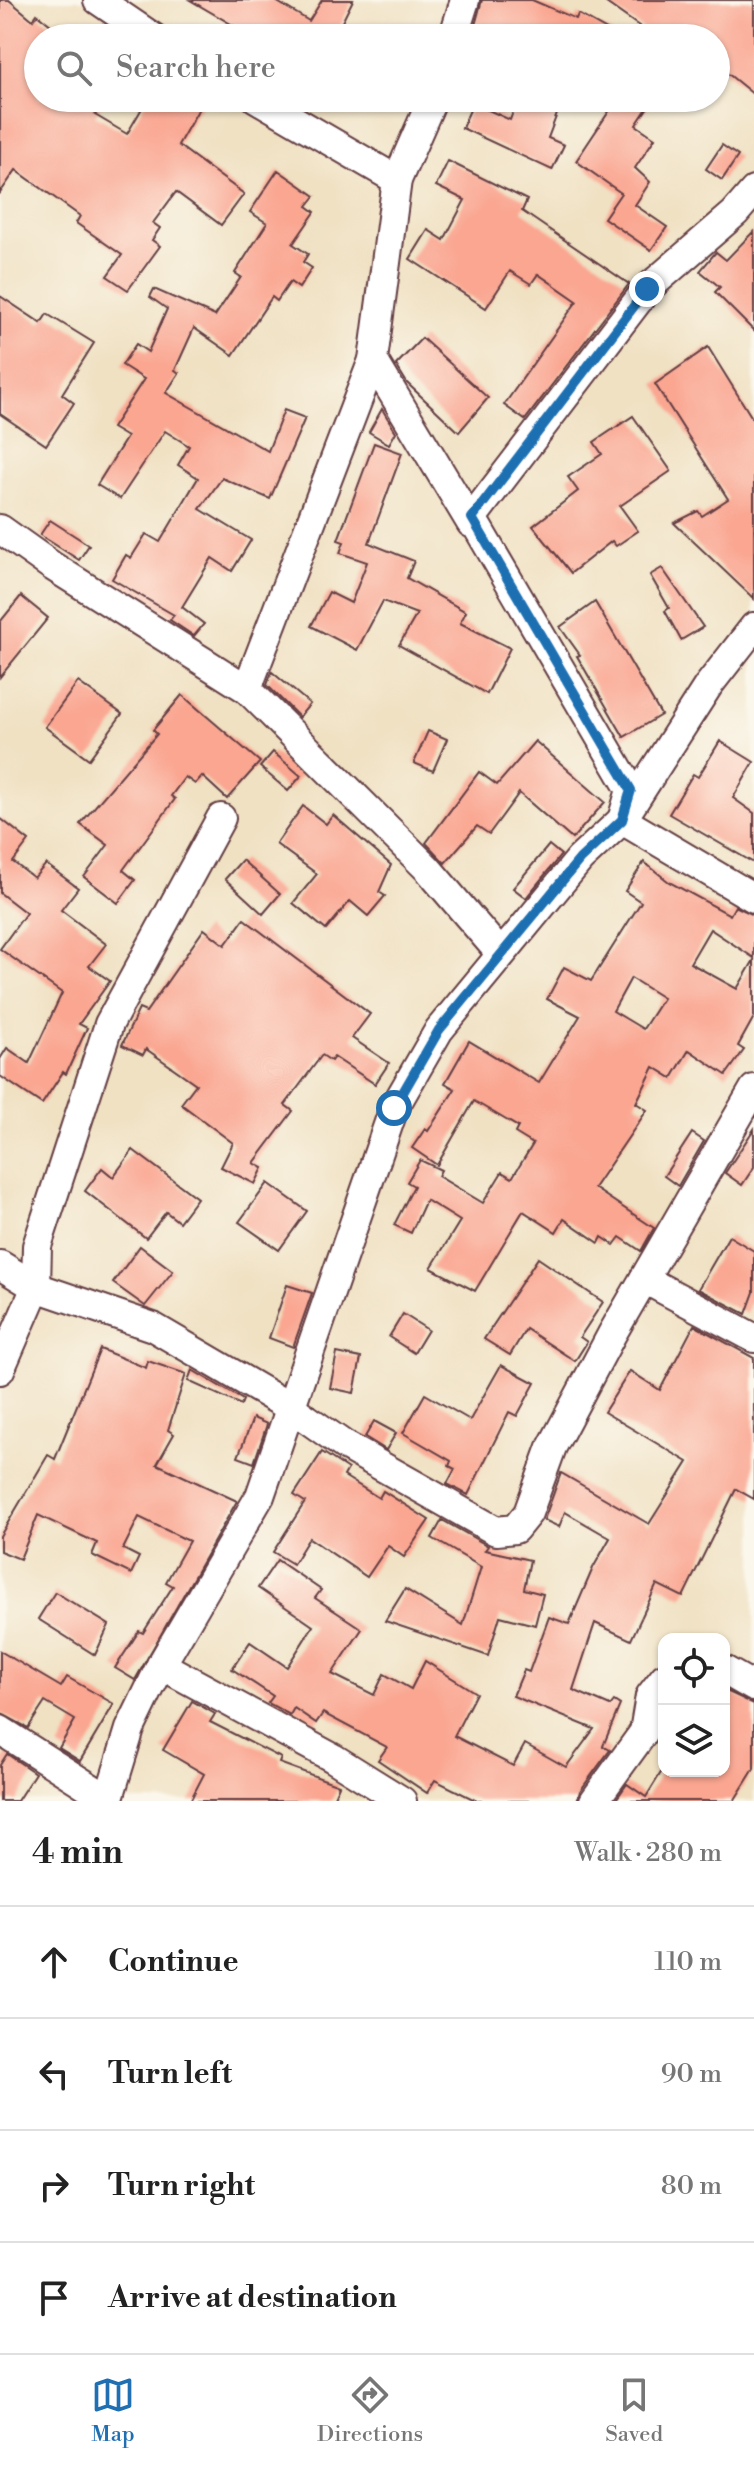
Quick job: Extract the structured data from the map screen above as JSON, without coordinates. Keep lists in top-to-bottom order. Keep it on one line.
{"page":{"search":"Search here","heading":["4 min","Walk · 280 m"],"list":[["Continue","110 m"],["Turn left","90 m"],["Turn right","80 m"],"Arrive at destination"],"nav":["Map","Directions","Saved"]}}
